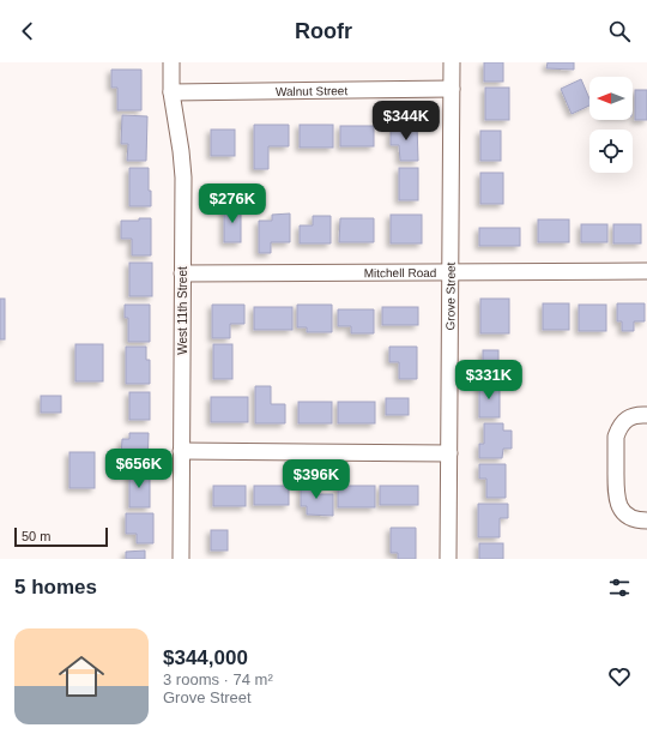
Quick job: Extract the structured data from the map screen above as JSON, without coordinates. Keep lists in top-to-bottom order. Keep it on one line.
{"streets":{"street":["Walnut Street","Mitchell Road","Grove Street","West 11th Street"]},"crossings":[["Walnut Street","Grove Street"],["Walnut Street","West 11th Street"],["Mitchell Road","Grove Street"],["Mitchell Road","West 11th Street"]],"scale_bar":"50 m","north":"left","page":{"header":"Roofr","price":["$344K","$276K","$331K","$656K","$396K"],"scale":"50 m","heading":"5 homes","list":[{"name":"$344,000","note":"3 rooms · 74 m² · Grove Street"}]}}
